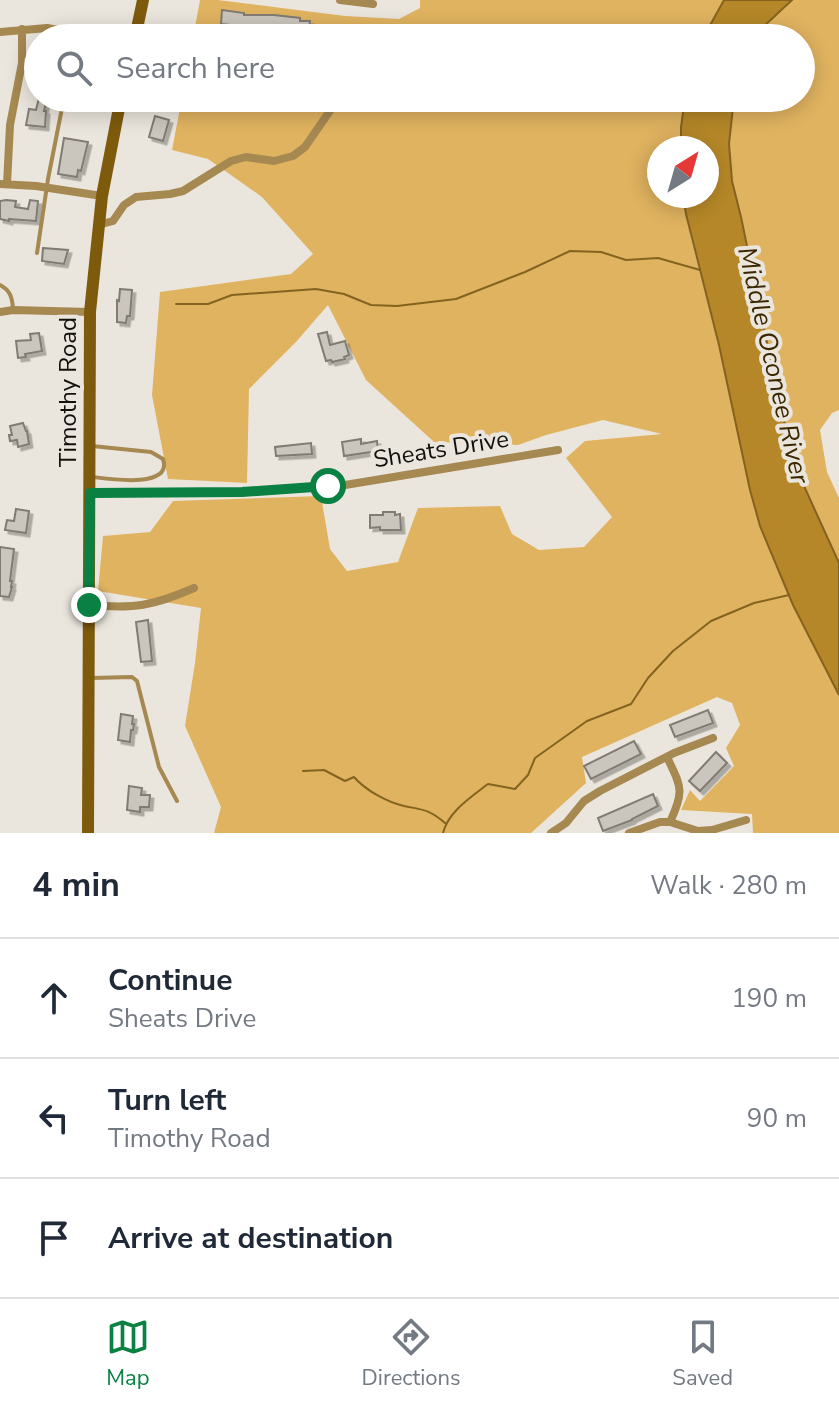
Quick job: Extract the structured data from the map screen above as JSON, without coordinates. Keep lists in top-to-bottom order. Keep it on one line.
{"streets":{"main road":["Timothy Road"],"street":["Sheats Drive"]},"crossings":[["Timothy Road","Sheats Drive"]],"water":["Middle Oconee River"],"north":"top right","page":{"search":"Search here","heading":["4 min","Walk · 280 m"],"list":[["Continue","Sheats Drive","190 m"],["Turn left","Timothy Road","90 m"],"Arrive at destination"],"nav":["Map","Directions","Saved"]}}
